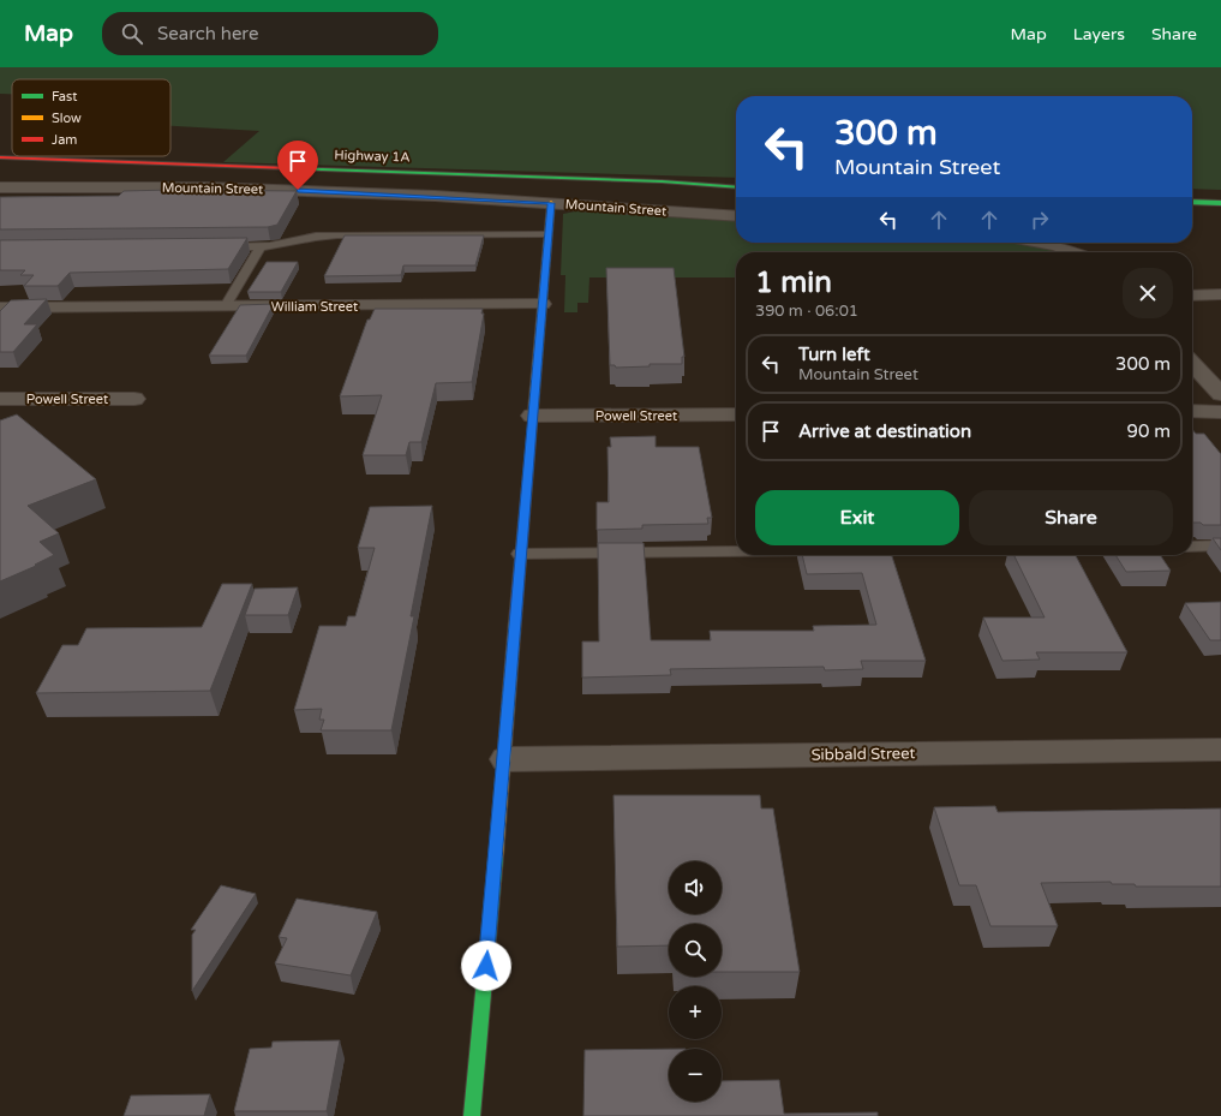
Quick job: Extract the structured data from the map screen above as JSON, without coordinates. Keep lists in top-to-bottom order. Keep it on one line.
{"streets":{"main road":["Highway 1A"],"street":["Mountain Street","William Street","Powell Street","Sibbald Street"]},"legend":["Fast","Slow","Jam"],"page":{"header":"Map","search":"Search here","nav":["Map","Layers","Share"],"turn":["300 m","Mountain Street"],"heading":["1 min","390 m · 06:01"],"list":[{"name":"Turn left","note":"Mountain Street","value":"300 m"},{"name":"Arrive at destination","value":"90 m"}],"buttons":["Exit","Share"],"map_buttons":["+","−"]}}
